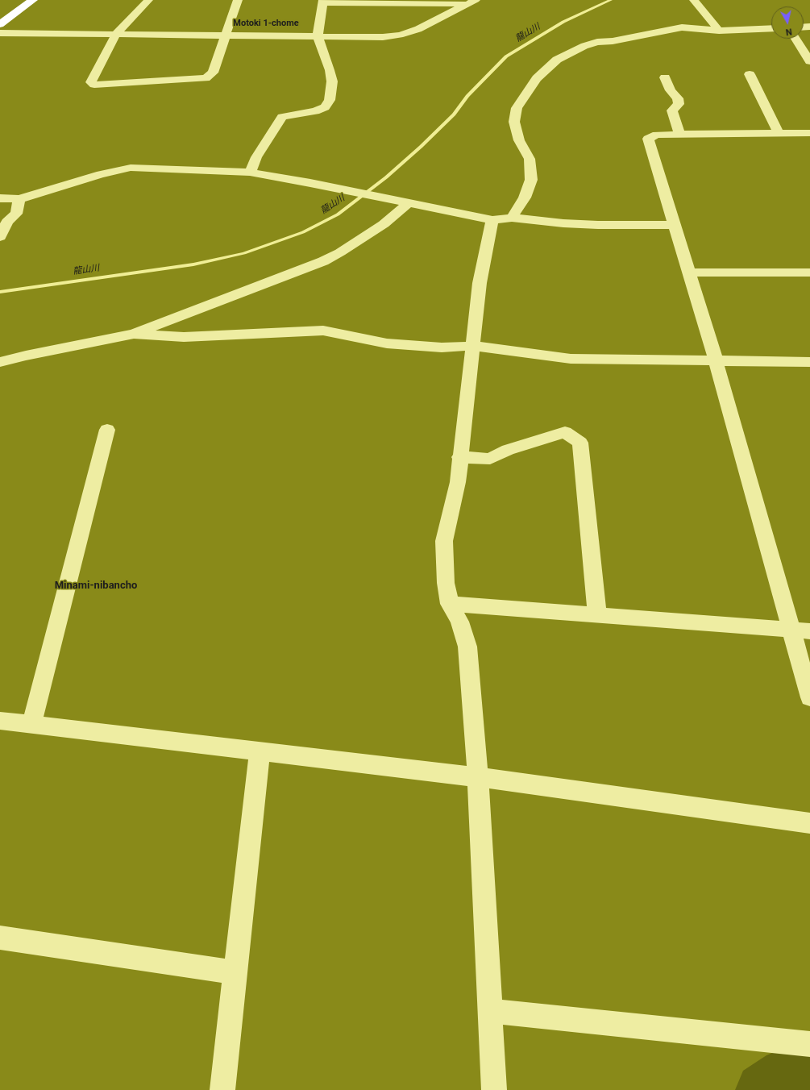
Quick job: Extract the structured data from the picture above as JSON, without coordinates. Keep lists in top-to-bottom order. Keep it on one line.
{"districts":["Motoki 1-chome","Minami-nibancho"],"water":["龍山川"],"north":"bottom"}
